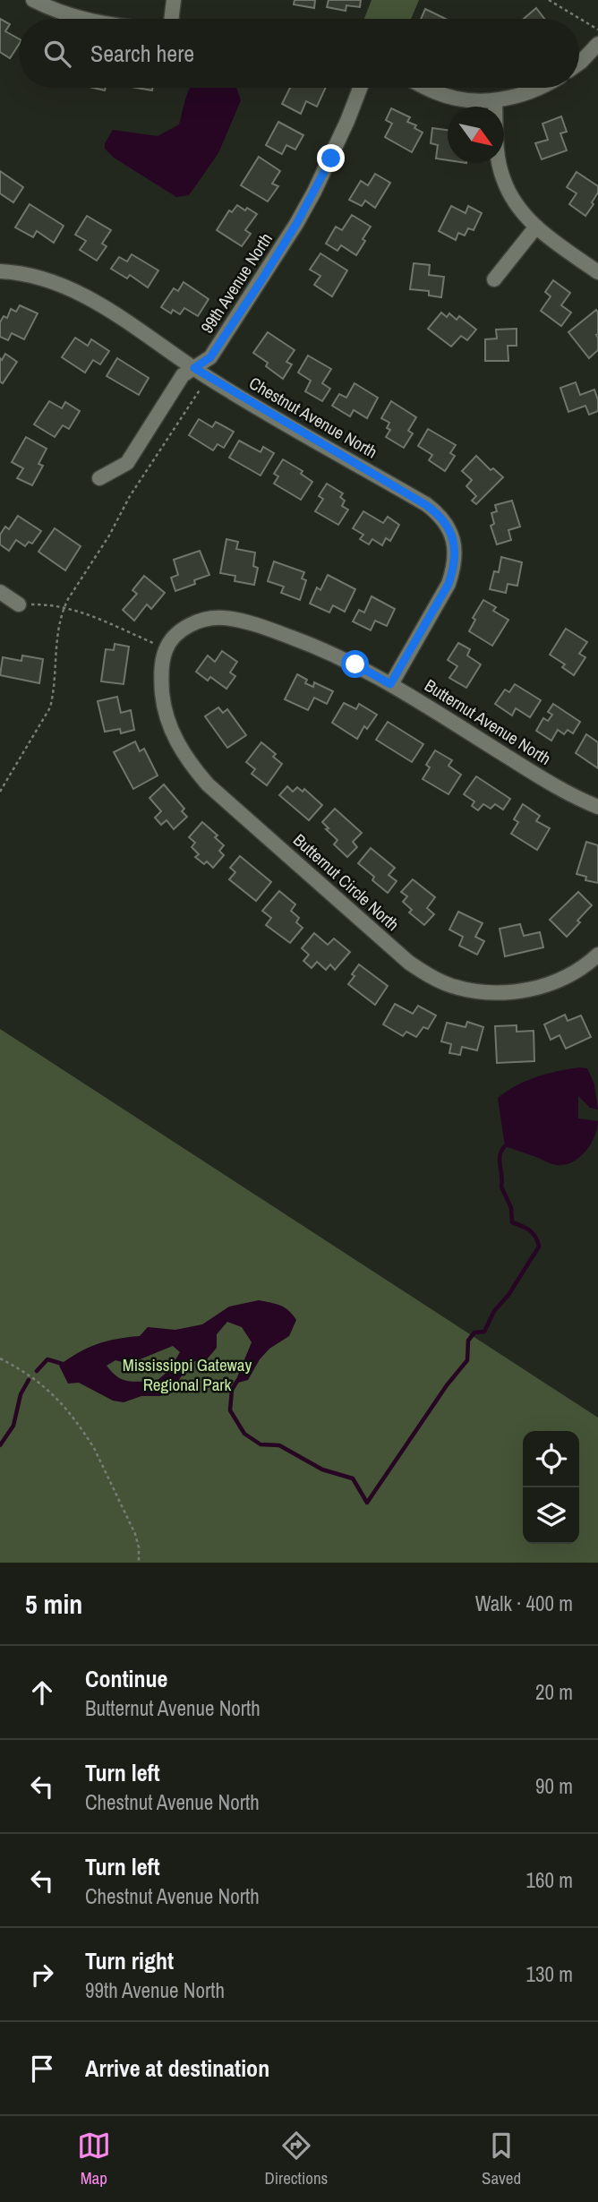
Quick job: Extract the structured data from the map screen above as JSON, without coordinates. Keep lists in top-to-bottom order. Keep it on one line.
{"streets":{"street":["99th Avenue North","Chestnut Avenue North","Butternut Avenue North","Butternut Circle North"]},"crossings":[["99th Avenue North","Chestnut Avenue North"],["Chestnut Avenue North","Butternut Avenue North"],["Butternut Avenue North","Butternut Circle North"]],"parks":["Mississippi Gateway Regional Park"],"north":"bottom right","page":{"search":"Search here","heading":["5 min","Walk · 400 m"],"list":[["Continue","Butternut Avenue North","20 m"],["Turn left","Chestnut Avenue North","90 m"],["Turn left","Chestnut Avenue North","160 m"],["Turn right","99th Avenue North","130 m"],"Arrive at destination"],"nav":["Map","Directions","Saved"]}}
